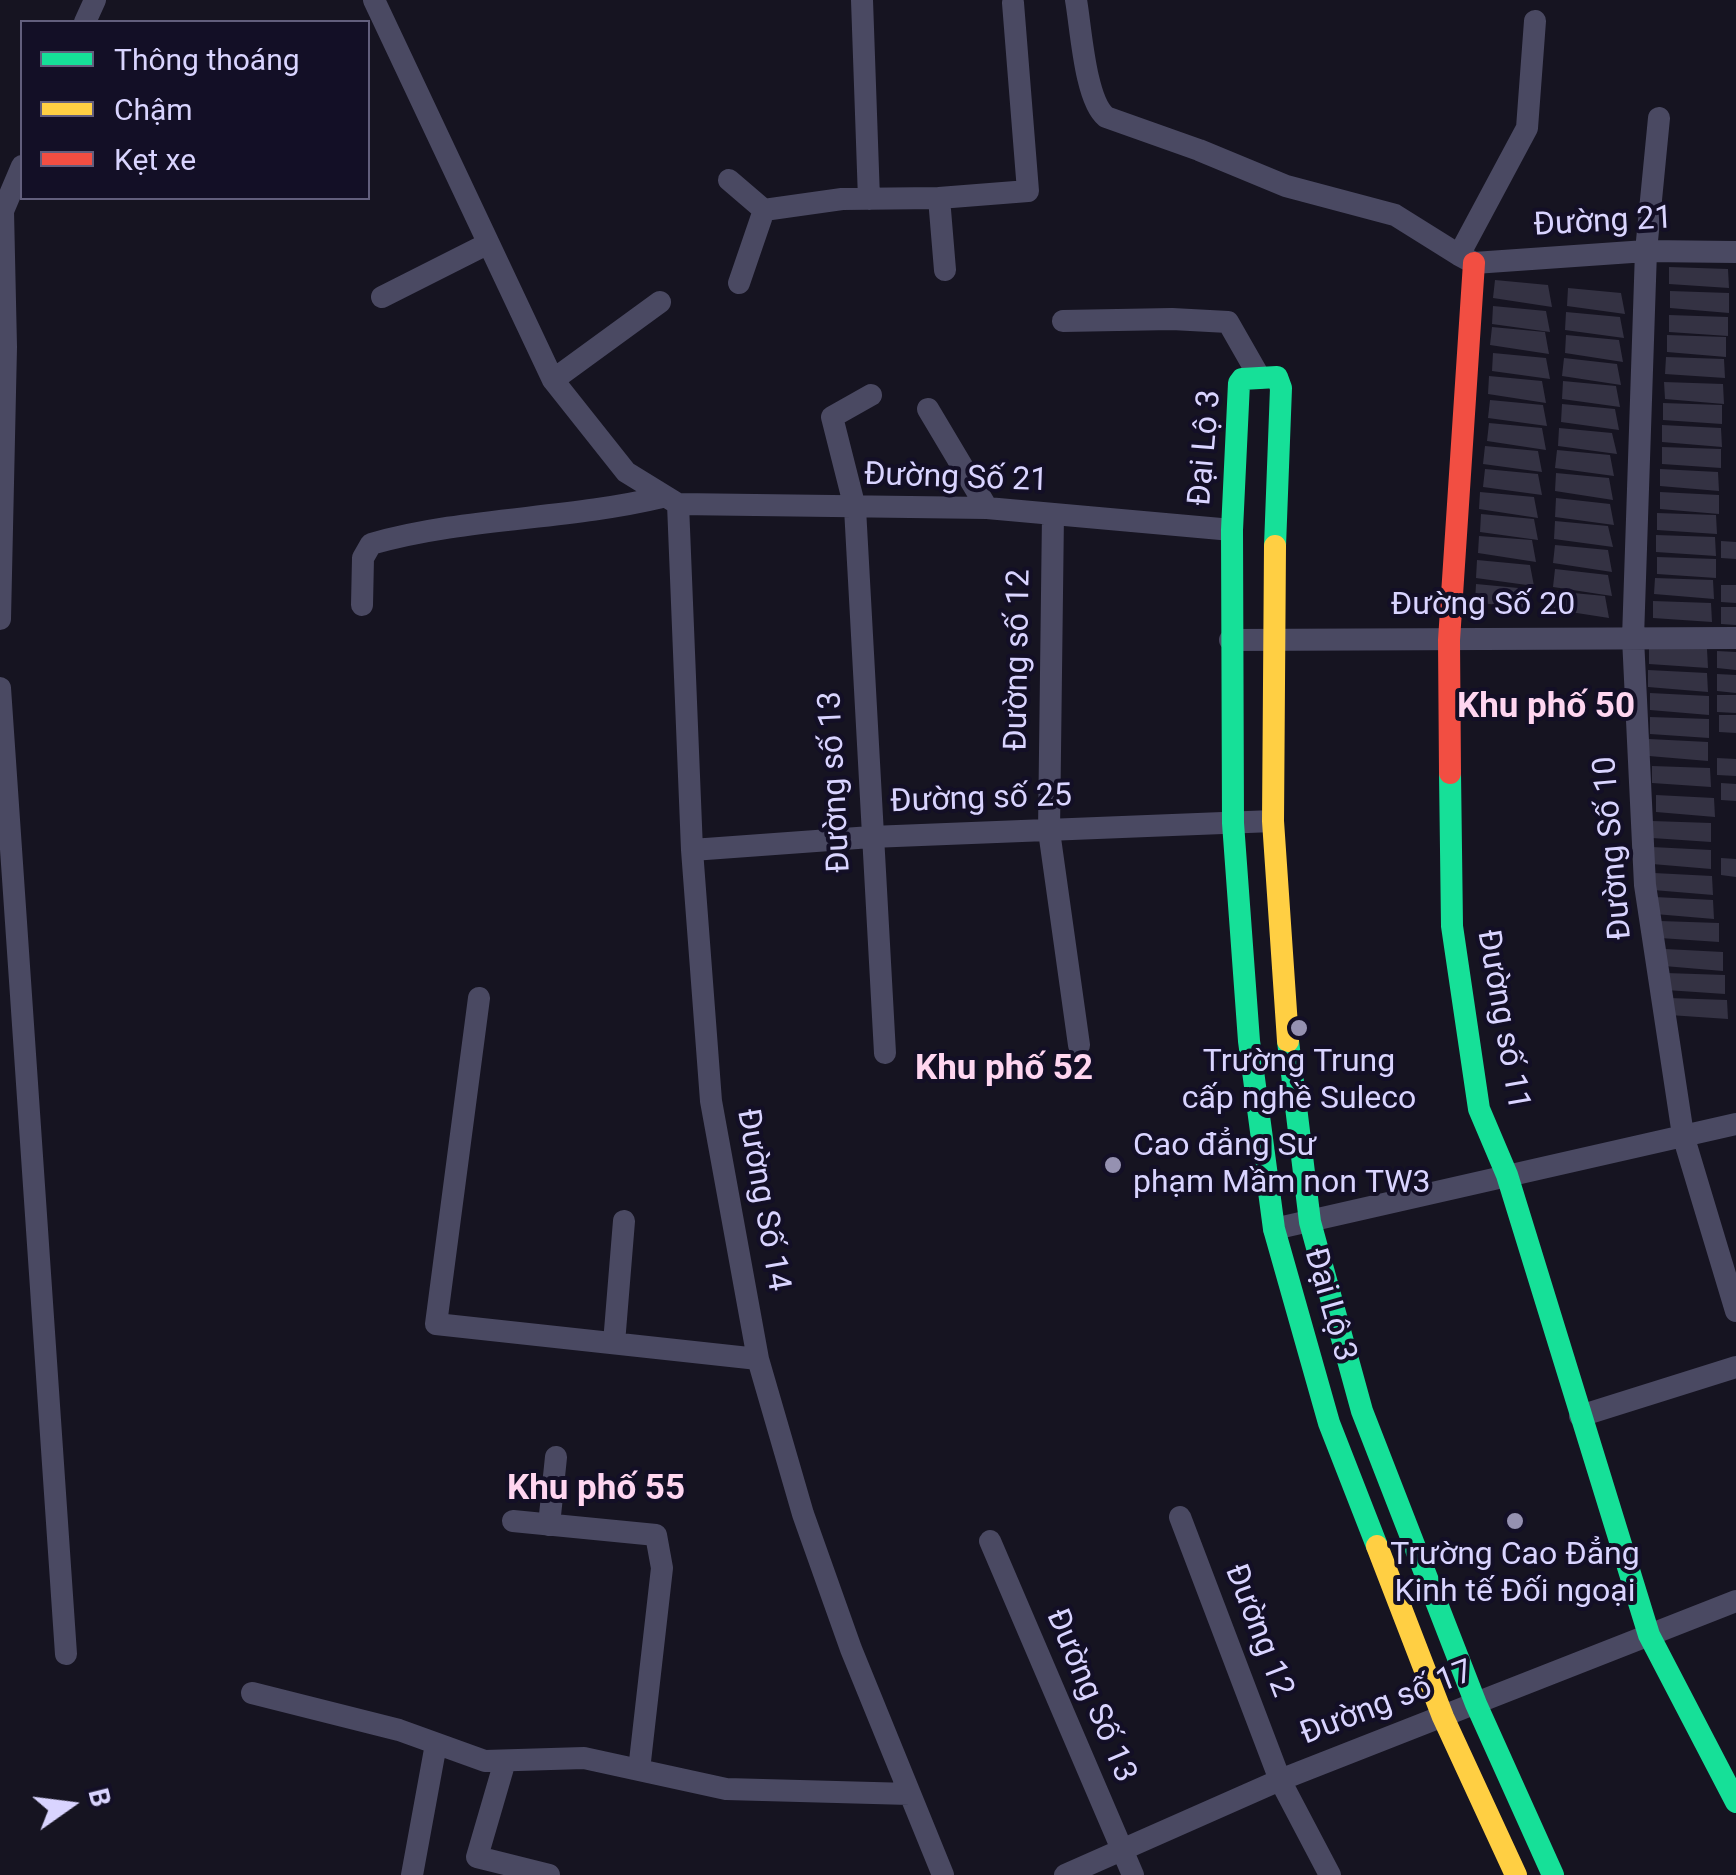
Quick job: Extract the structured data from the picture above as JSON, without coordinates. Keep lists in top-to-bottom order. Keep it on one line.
{"streets":{"street":["Đường 21","Đại Lộ 3","Đường Số 21","Đường Số 20","Đường số 12","Đường số 13","Đường số 25","Đường Số 10","Đường số 11","Đường Số 14","Đường 12","Đường Số 13","Đường số 17"]},"crossings":[["Đường 21","Đường Số 10"],["Đường 21","Đường số 11"],["Đại Lộ 3","Đường Số 21"],["Đại Lộ 3","Đường Số 20"],["Đại Lộ 3","Đường số 25"],["Đại Lộ 3","Đường số 17"],["Đường Số 21","Đường số 12"],["Đường Số 21","Đường số 13"],["Đường Số 21","Đường Số 14"],["Đường Số 20","Đường Số 10"],["Đường Số 20","Đường số 11"],["Đường số 12","Đường số 25"],["Đường số 13","Đường số 25"],["Đường số 25","Đường Số 14"],["Đường số 11","Đường số 17"],["Đường 12","Đường số 17"],["Đường Số 13","Đường số 17"]],"districts":["Khu phố 50","Khu phố 52","Khu phố 55"],"places":["Trường Trung cấp nghề Suleco","Cao đẳng Sư phạm Mầm non TW3","Trường Cao Đẳng Kinh tế Đối ngoại"],"legend":["Thông thoáng","Chậm","Kẹt xe"],"north":"right"}
